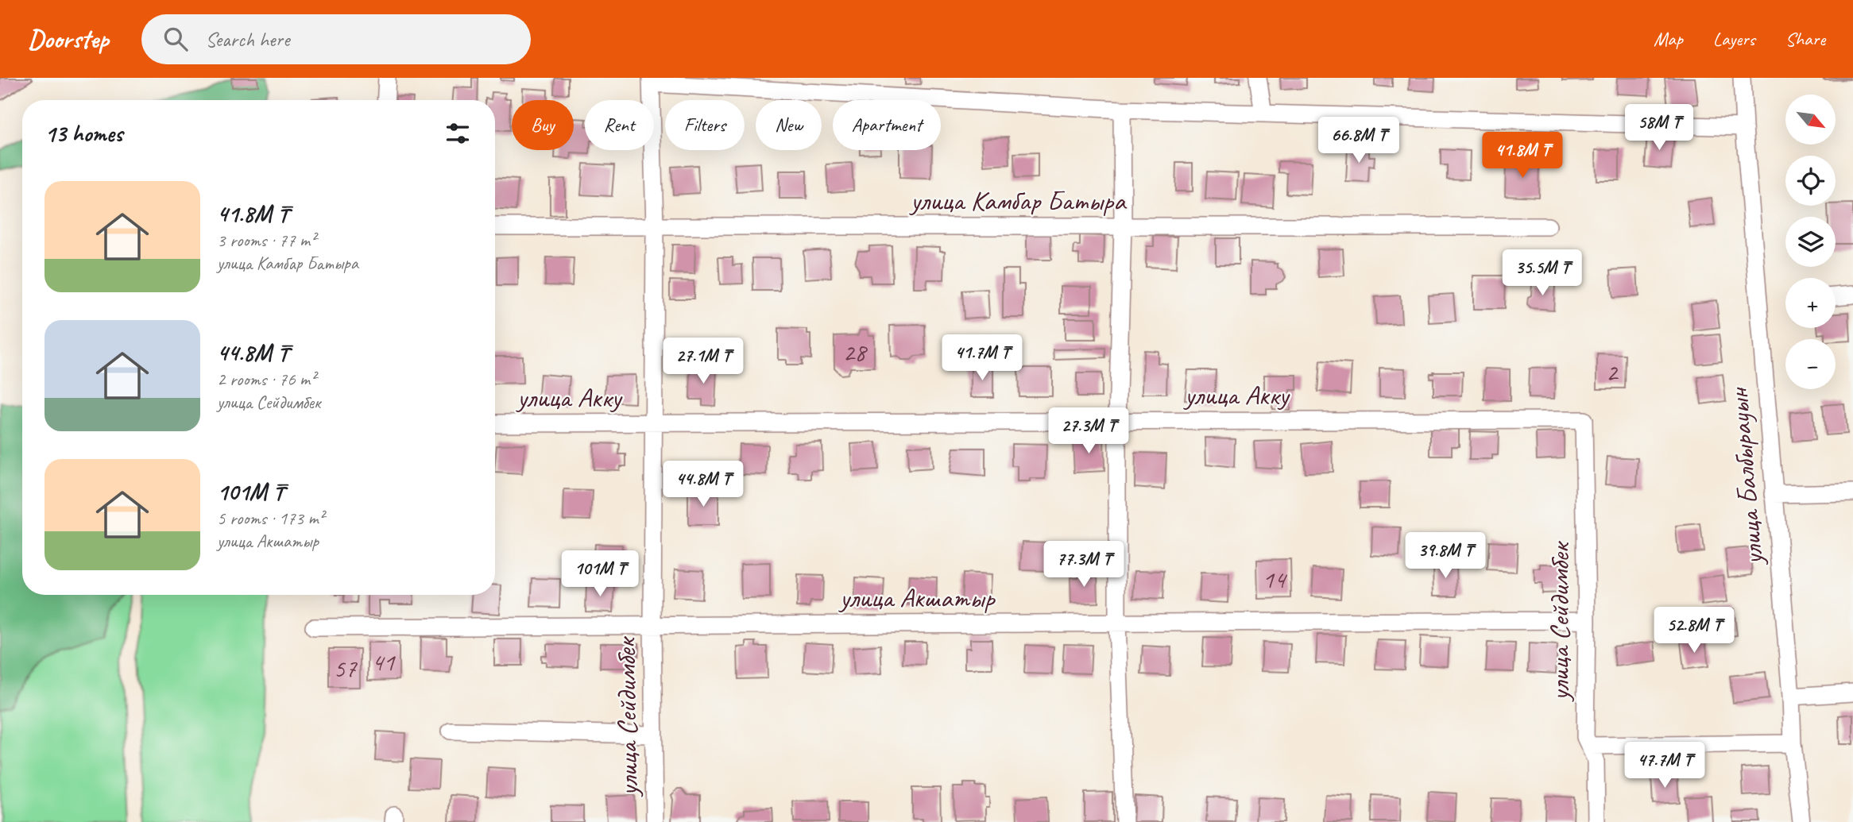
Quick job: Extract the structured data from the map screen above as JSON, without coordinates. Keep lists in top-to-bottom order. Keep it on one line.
{"streets":{"street":["улица Камбар Батыра","улица Акку","улица Балбырауын","улица Акшатыр","улица Сейдимбек"]},"crossings":[["улица Камбар Батыра","улица Сейдимбек"],["улица Акку","улица Сейдимбек"],["улица Акшатыр","улица Сейдимбек"]],"house_numbers":["28","2","14","41","57"],"north":"bottom right","page":{"header":"Doorstep","search":"Search here","nav":["Map","Layers","Share"],"map_buttons":["+","−"],"chip":["Buy","Rent","Filters","New","Apartment"],"heading":"13 homes","price":["58M ₸","66.8M ₸","41.8M ₸","35.5M ₸","41.7M ₸","27.1M ₸","27.3M ₸","44.8M ₸","39.8M ₸","77.3M ₸","101M ₸","52.8M ₸","47.7M ₸"],"list":[{"name":"41.8M ₸","note":"3 rooms · 77 m² · улица Камбар Батыра"},{"name":"44.8M ₸","note":"2 rooms · 76 m² · улица Сейдимбек"},{"name":"101M ₸","note":"5 rooms · 173 m² · улица Акшатыр"}]}}
